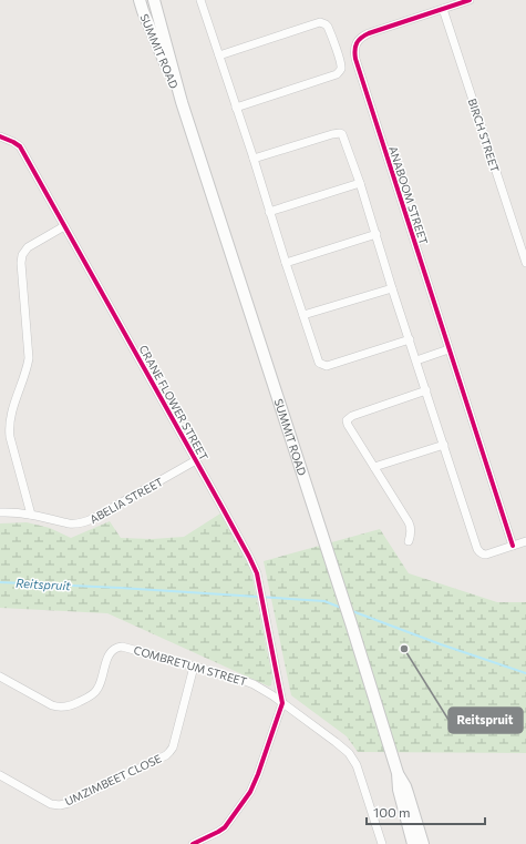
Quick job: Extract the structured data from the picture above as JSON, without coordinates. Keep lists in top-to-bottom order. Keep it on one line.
{"streets":{"main road":["SUMMIT ROAD"],"street":["BIRCH STREET","ANABOOM STREET","CRANE FLOWER STREET","ABELIA STREET","COMBRETUM STREET","UMZIMBEET CLOSE"]},"crossings":[["BIRCH STREET","ANABOOM STREET"],["CRANE FLOWER STREET","ABELIA STREET"],["CRANE FLOWER STREET","COMBRETUM STREET"],["COMBRETUM STREET","UMZIMBEET CLOSE"]],"water":["Reitspruit"],"places":["Reitspruit"],"scale_bar":"100 m"}
